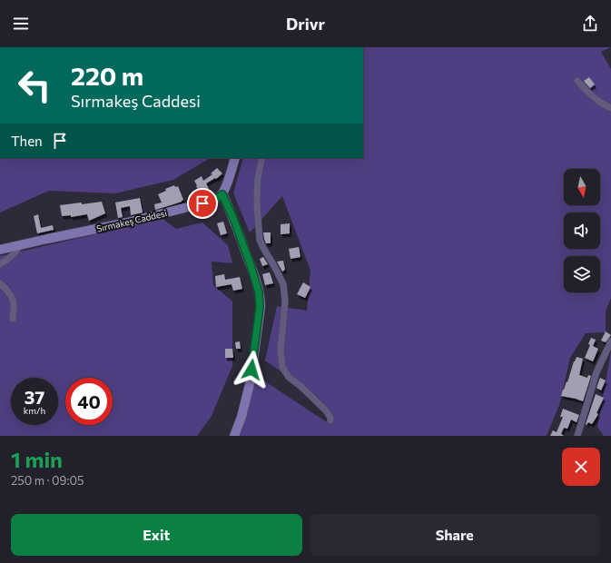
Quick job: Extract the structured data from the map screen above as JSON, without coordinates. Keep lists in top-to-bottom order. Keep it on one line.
{"streets":{"main road":["Sırmakeş Caddesi"]},"north":"bottom","page":{"header":"Drivr","turn":["220 m","Sırmakeş Caddesi"],"then":"Then","speed":"37 km/h","limit":"40","heading":["1 min","250 m · 09:05"],"buttons":["Exit","Share"]}}
